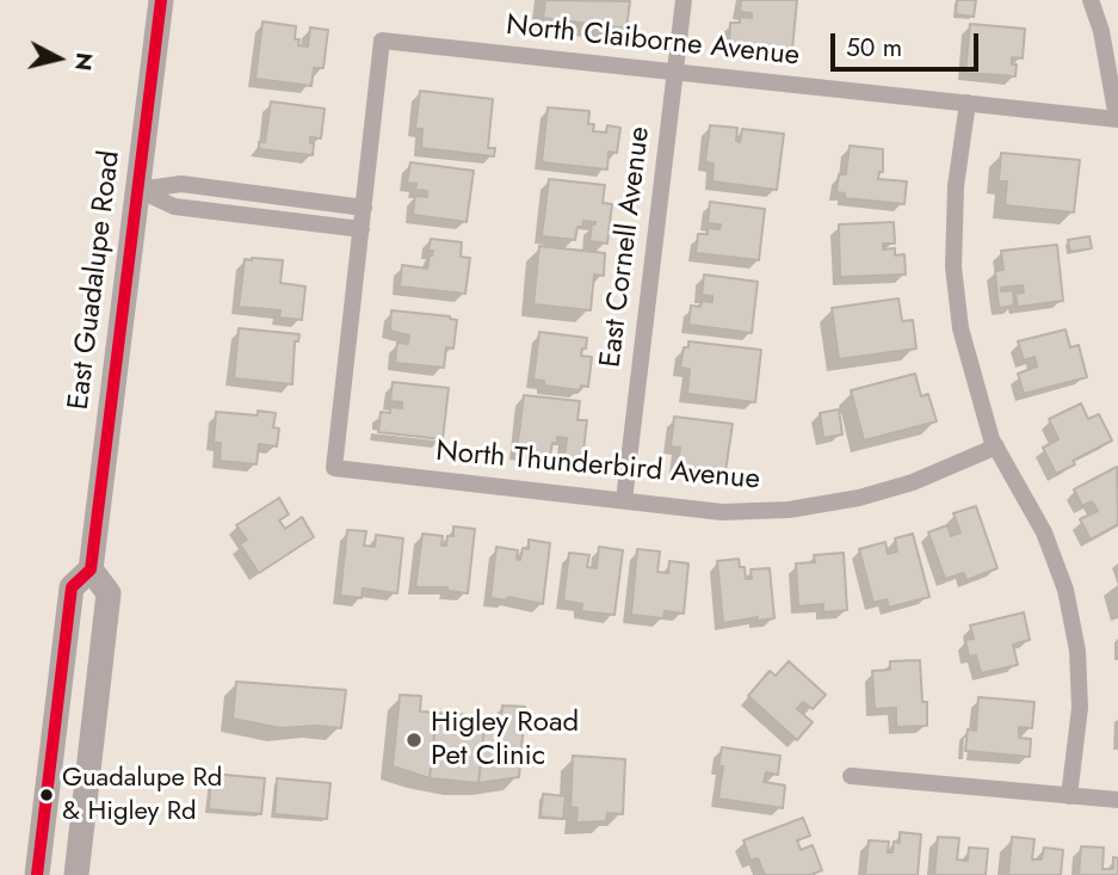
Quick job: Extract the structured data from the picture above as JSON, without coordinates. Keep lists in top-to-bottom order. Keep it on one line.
{"streets":{"main road":["East Guadalupe Road"],"street":["North Claiborne Avenue","East Cornell Avenue","North Thunderbird Avenue"]},"crossings":[["North Claiborne Avenue","East Cornell Avenue"],["East Cornell Avenue","North Thunderbird Avenue"]],"places":["Higley Road Pet Clinic","Guadalupe Rd & Higley Rd"],"scale_bar":"50 m","north":"right"}
